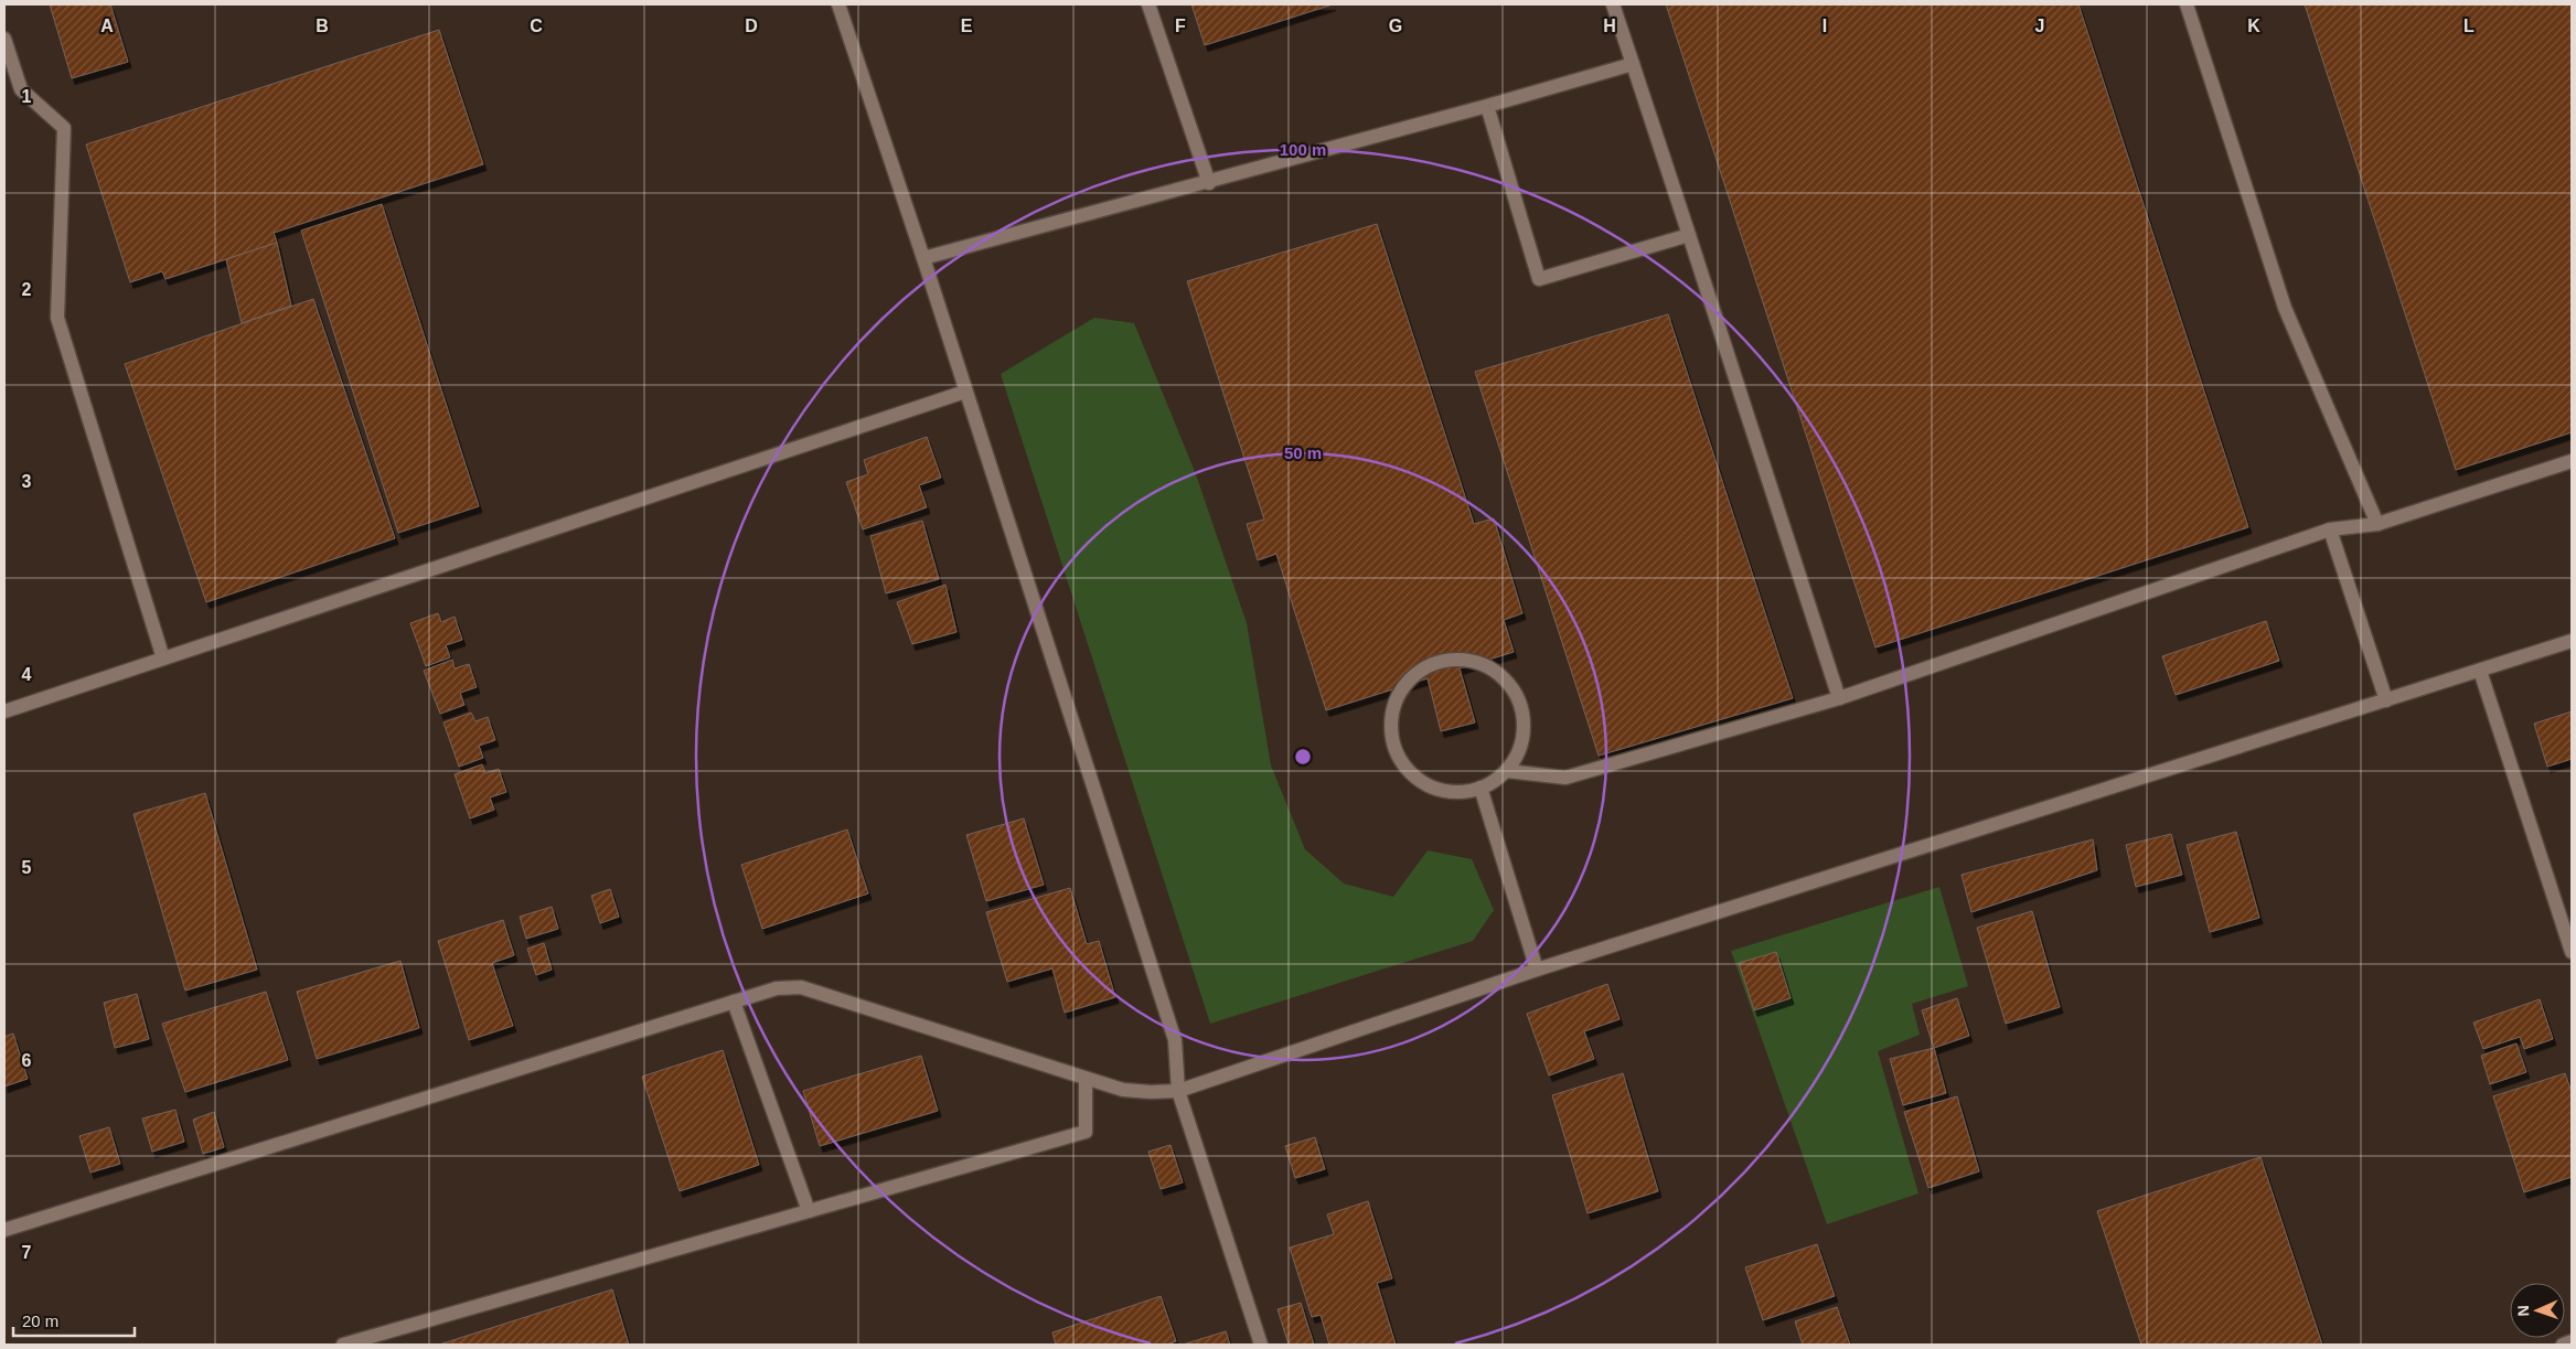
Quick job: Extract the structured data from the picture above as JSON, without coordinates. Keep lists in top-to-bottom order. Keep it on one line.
{"scale_bar":"20 m","north":"left","grid":{"columns":["A","B","C","D","E","F","G","H","I","J","K","L"],"rows":["1","2","3","4","5","6","7"]},"rings":["100 m","50 m"]}
